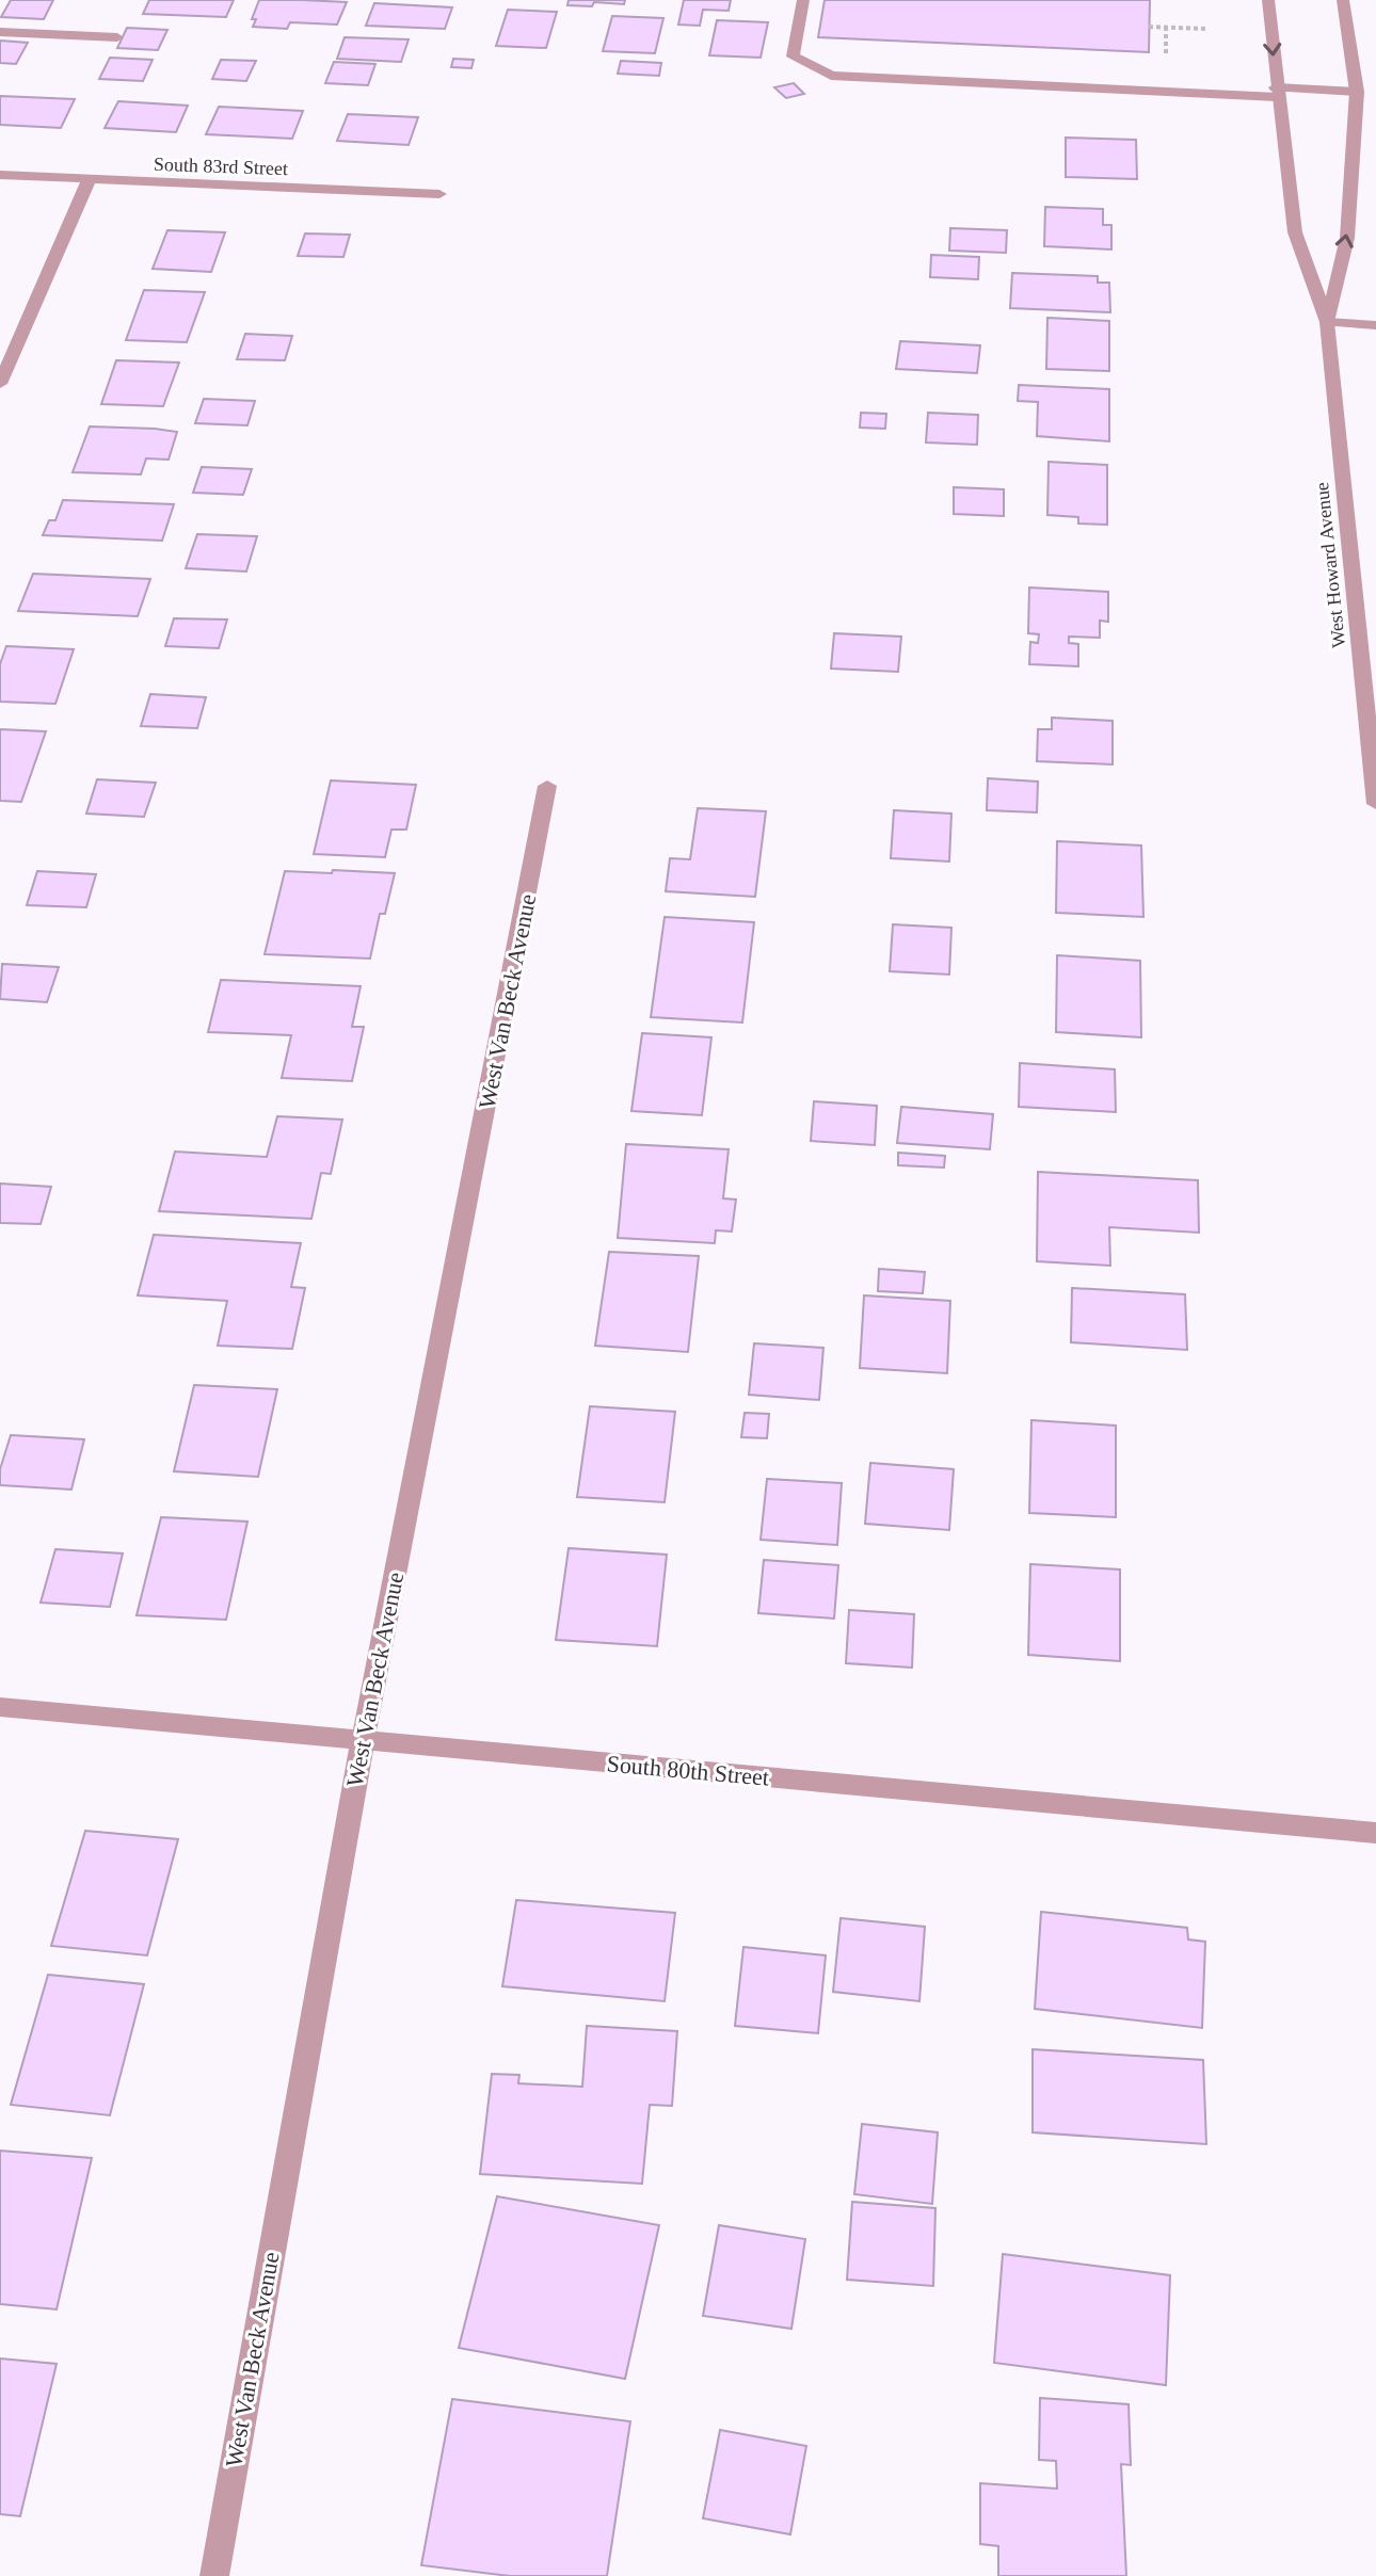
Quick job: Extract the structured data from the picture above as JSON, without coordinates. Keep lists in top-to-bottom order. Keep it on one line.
{"streets":{"street":["South 83rd Street","West Howard Avenue","West Van Beck Avenue","South 80th Street"]},"crossings":[["West Van Beck Avenue","South 80th Street"]]}
